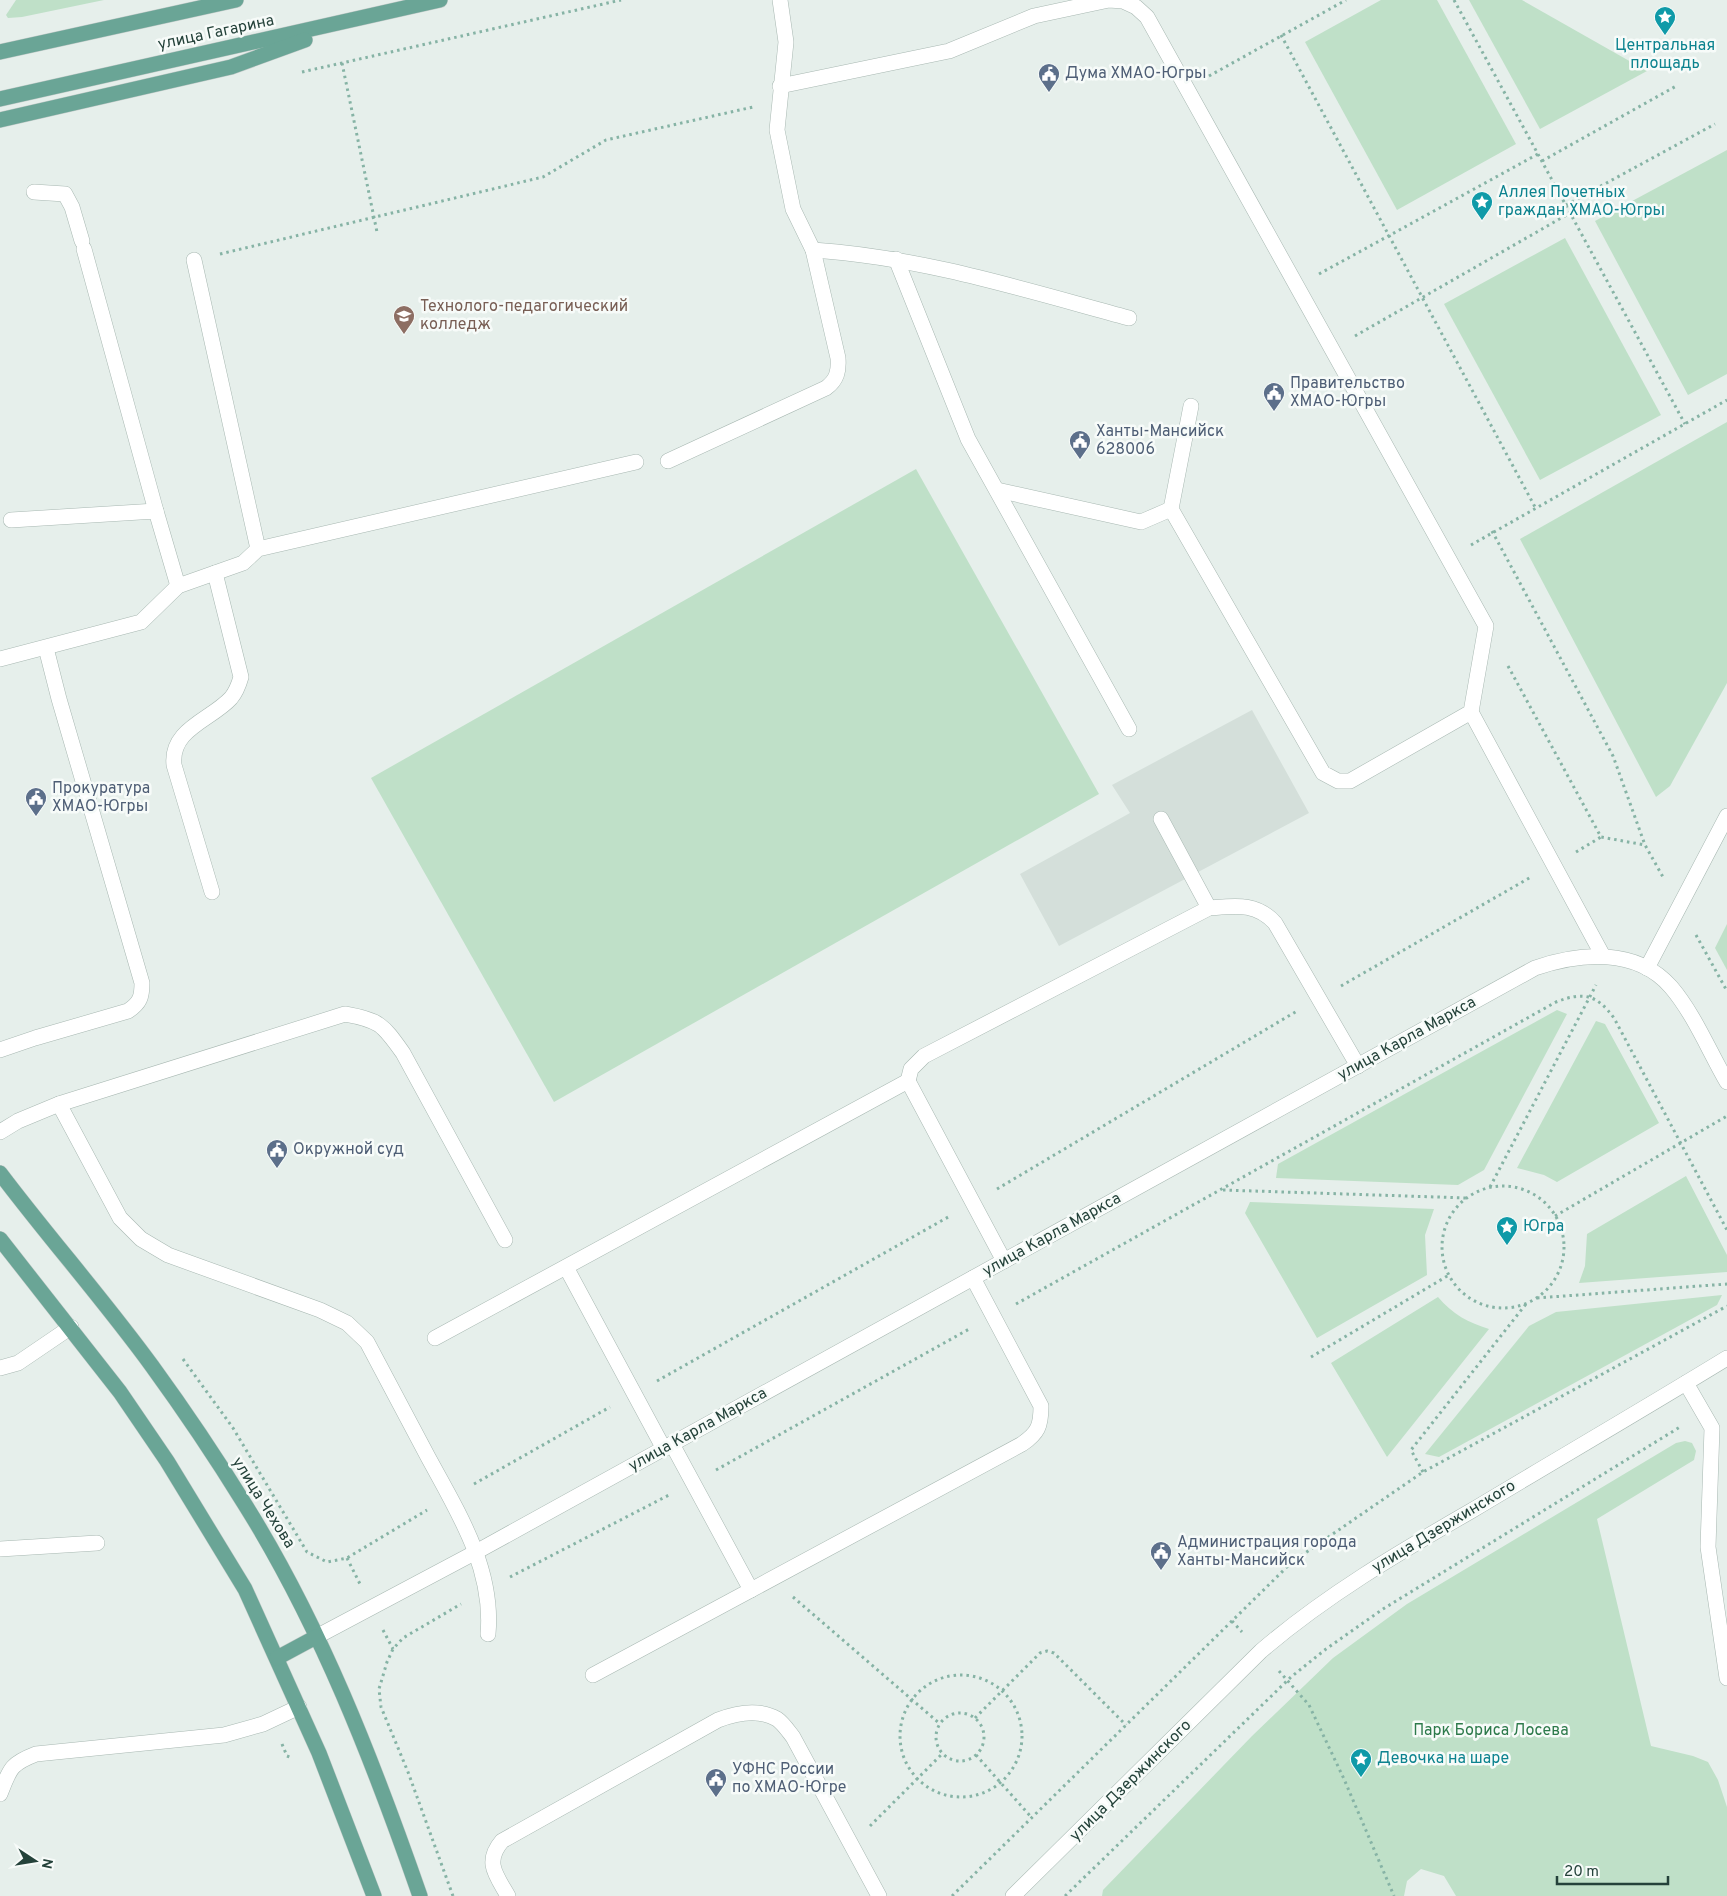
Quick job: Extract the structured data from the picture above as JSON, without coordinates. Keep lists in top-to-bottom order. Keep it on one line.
{"streets":{"main road":["улица Гагарина","улица Чехова"],"street":["улица Карла Маркса","улица Дзержинского"]},"crossings":[["улица Карла Маркса","улица Чехова"]],"parks":["Парк Бориса Лосева"],"places":{"place":["Центральная площадь","Аллея Почетных граждан ХМАО-Югры","Югра","Девочка на шаре"],"public building":["Дума ХМАО-Югры","Правительство ХМАО-Югры","Ханты-Мансийск 628006","Прокуратура ХМАО-Югры","Окружной суд","Администрация города Ханты-Мансийск","УФНС России по ХМАО-Югре"],"school or university":["Технолого-педагогический колледж"]},"scale_bar":"20 m","north":"right"}
